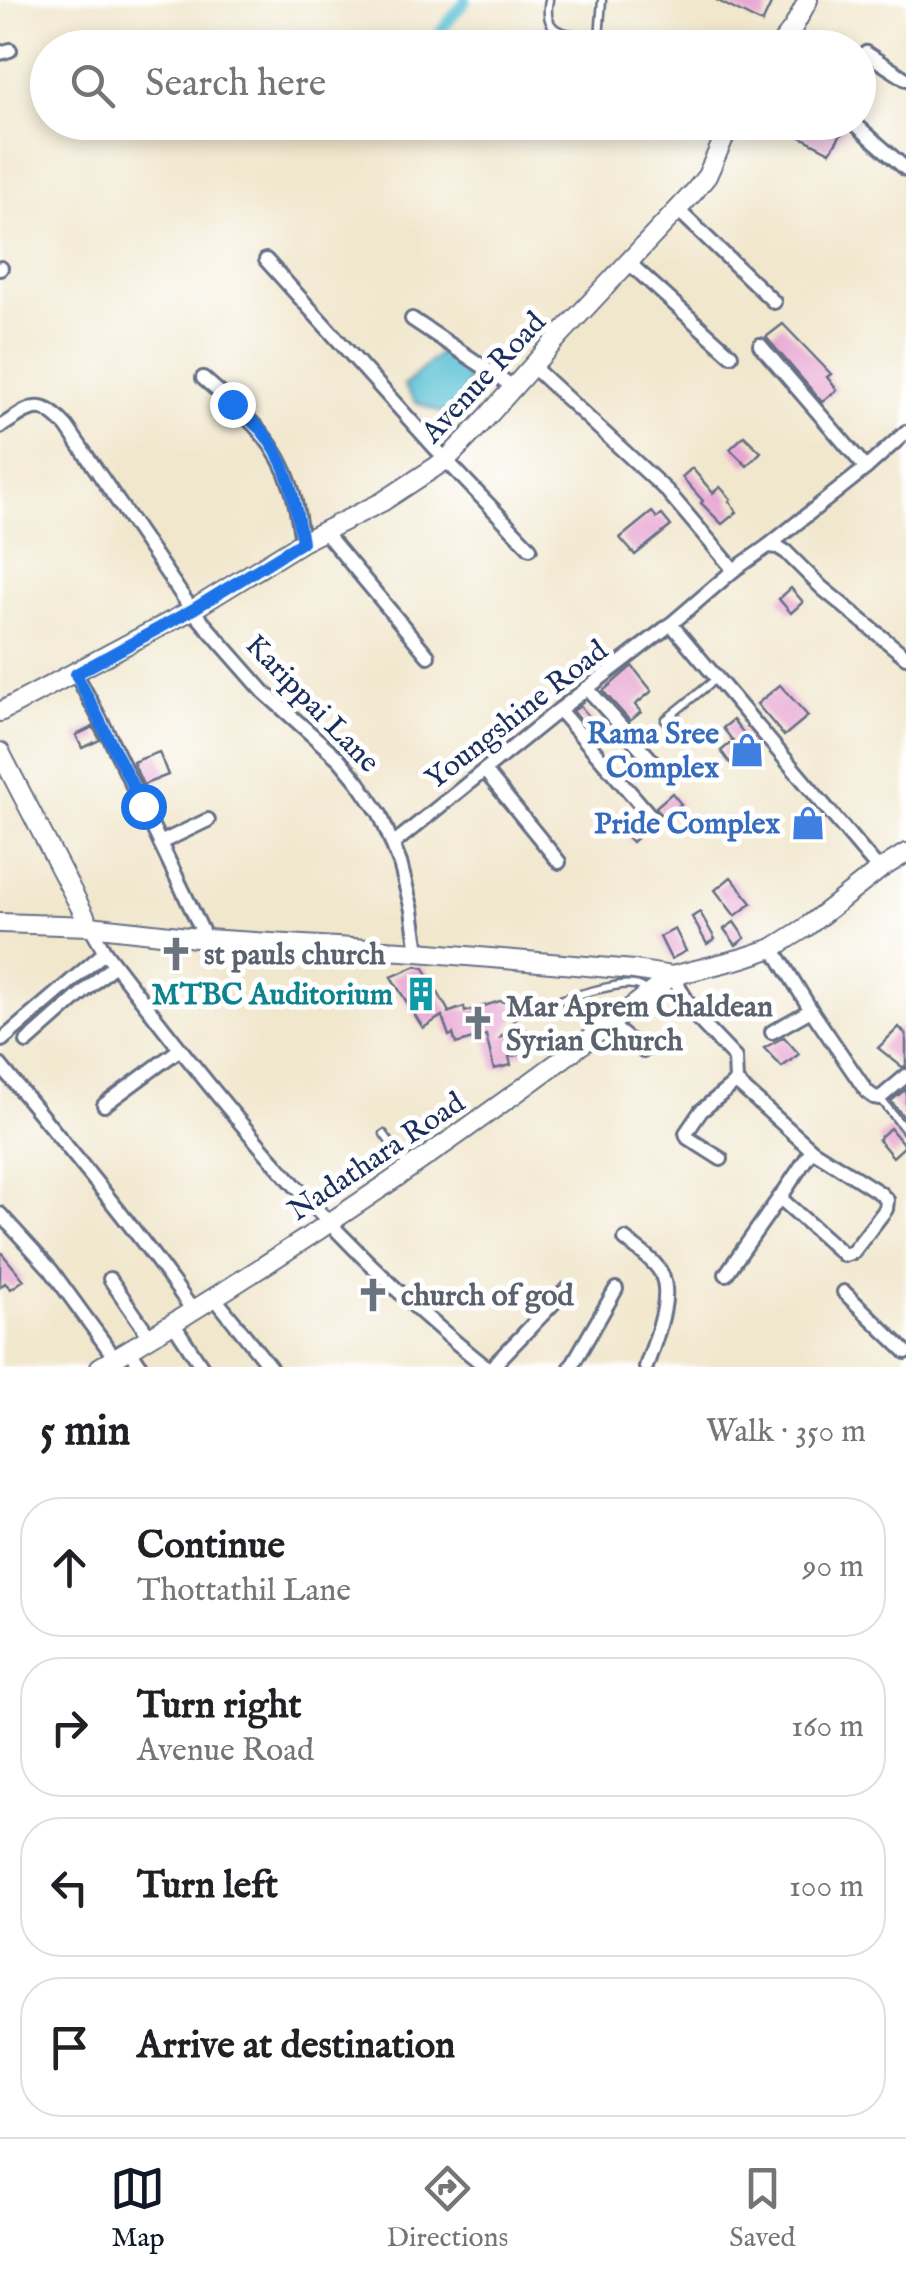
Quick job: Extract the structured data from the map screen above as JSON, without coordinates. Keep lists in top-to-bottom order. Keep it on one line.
{"streets":{"main road":["Avenue Road","Nadathara Road"],"street":["Karippai Lane","Youngshine Road"]},"crossings":[["Avenue Road","Karippai Lane"],["Karippai Lane","Youngshine Road"]],"places":{"shop":["Rama Sree Complex","Pride Complex"],"church":["st pauls church","Mar Aprem Chaldean Syrian Church","church of god"],"building":["MTBC Auditorium"]},"page":{"search":"Search here","heading":["5 min","Walk · 350 m"],"list":[["Continue","Thottathil Lane","90 m"],["Turn right","Avenue Road","160 m"],["Turn left","100 m"],"Arrive at destination"],"nav":["Map","Directions","Saved"]}}
